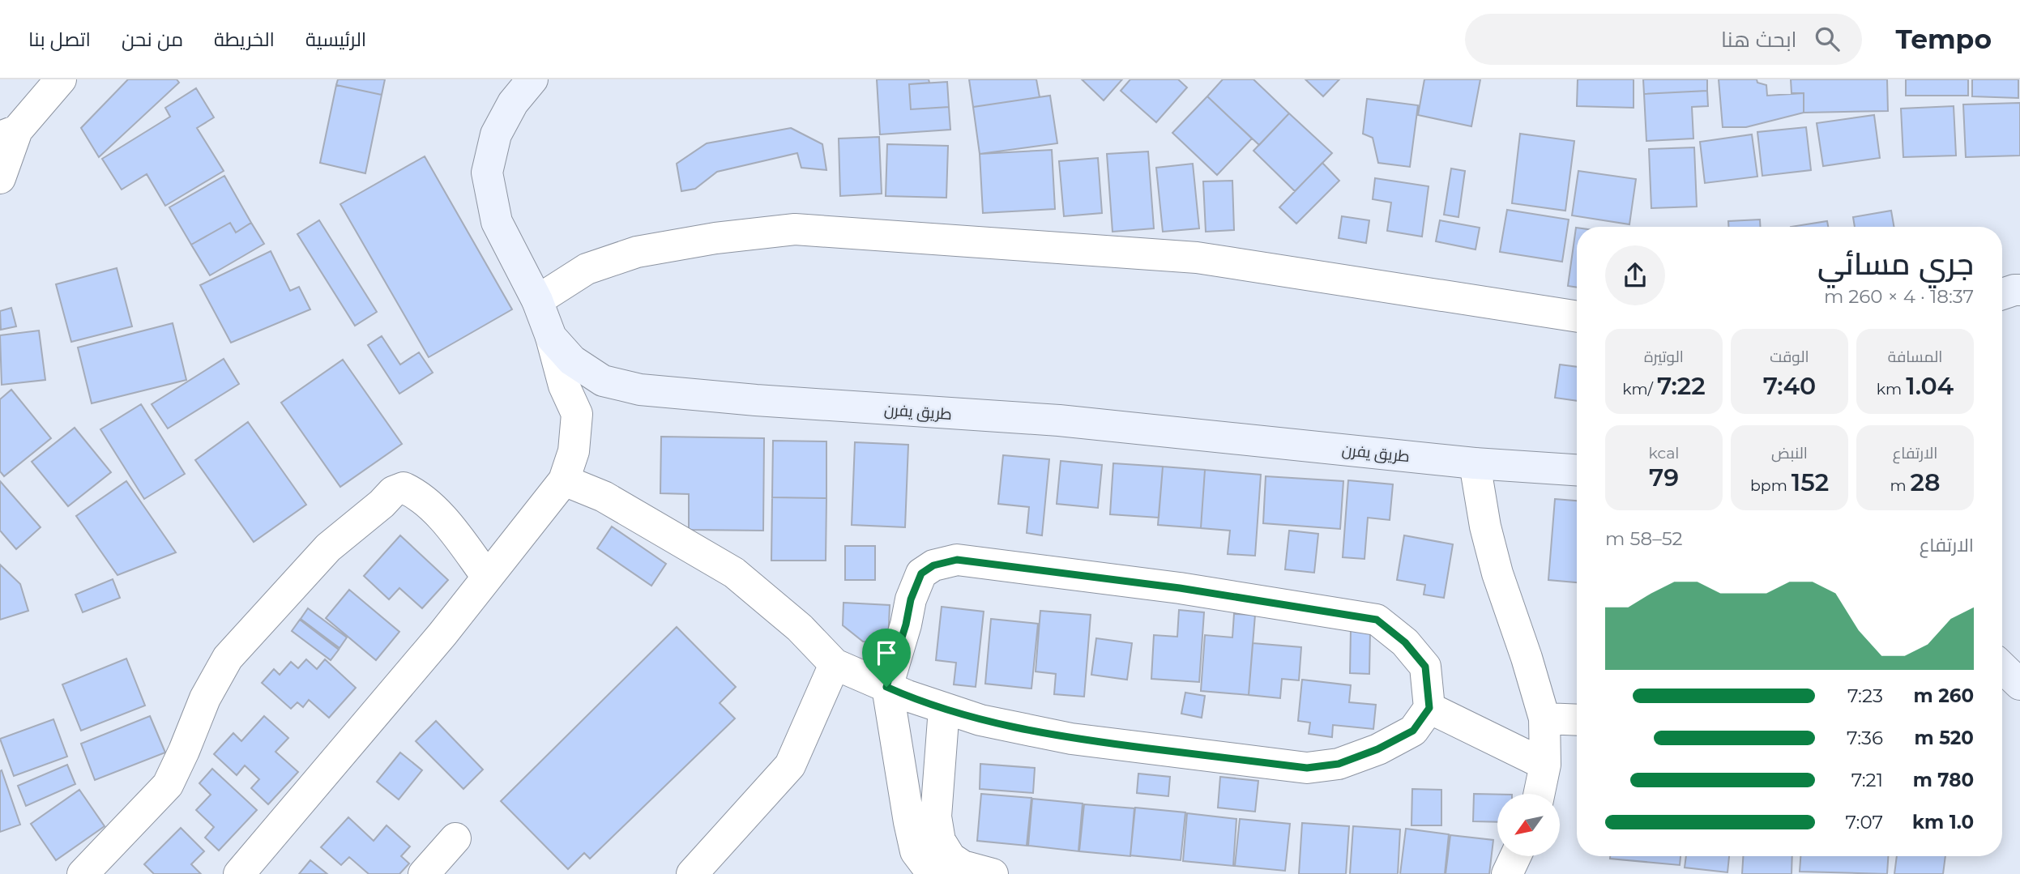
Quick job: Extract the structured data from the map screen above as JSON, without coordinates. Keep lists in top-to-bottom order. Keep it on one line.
{"streets":{"main road":["طريق يفرن"]},"north":"bottom left","page":{"header":"Tempo","search":"ابحث هنا","nav":["الرئيسية","الخريطة","من نحن","اتصل بنا"],"heading":["جري مسائي","18:37 · 4 × 260 m"],"stats":[["المسافة","1.04 km"],["الوقت","7:40"],["الوتيرة","7:22 /km"],["الارتفاع","28 m"],["النبض","152 bpm"],["kcal","79"]],"chart":["الارتفاع","52–58 m"],"list":[{"name":"260 m","note":"7:23"},{"name":"520 m","note":"7:36"},{"name":"780 m","note":"7:21"},{"name":"1.0 km","note":"7:07"}]}}
